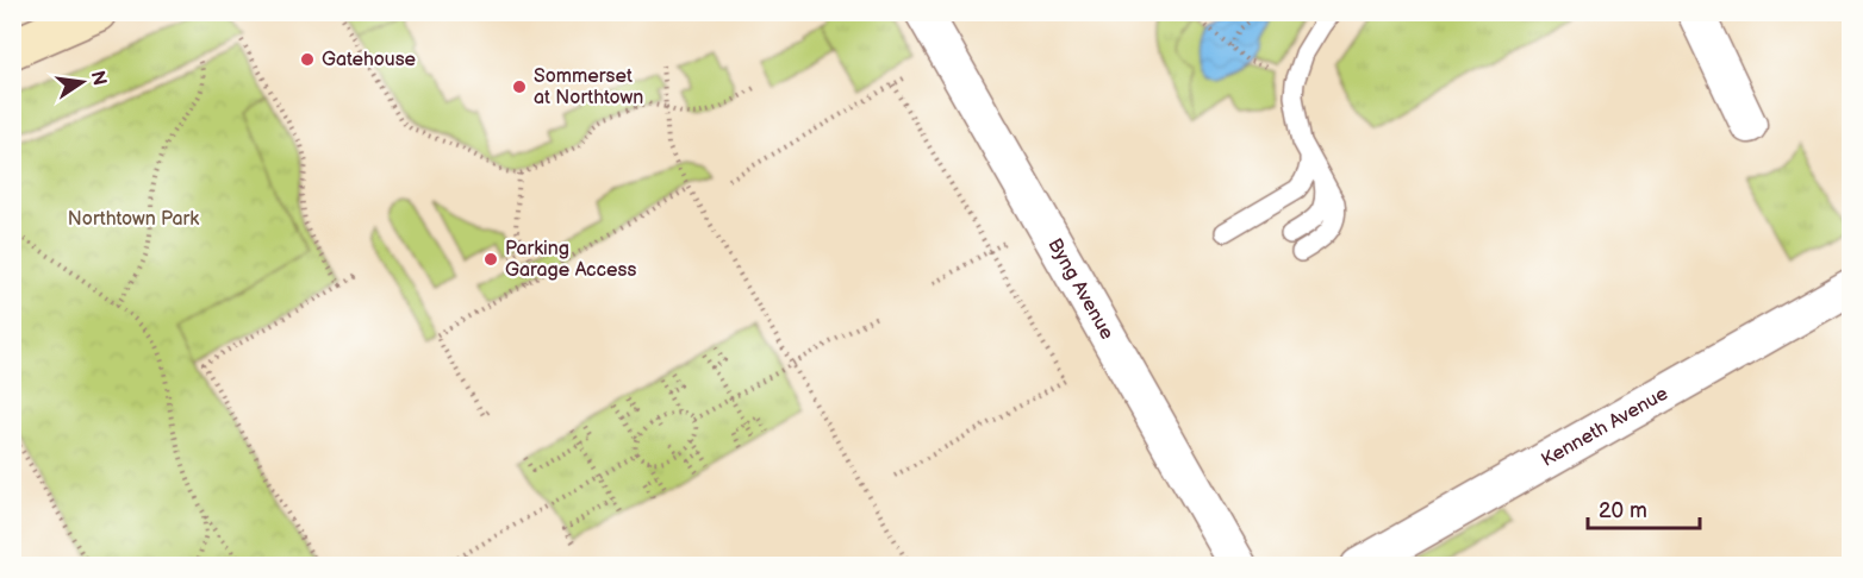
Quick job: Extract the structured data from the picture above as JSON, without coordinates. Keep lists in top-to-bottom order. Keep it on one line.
{"streets":{"street":["Byng Avenue","Kenneth Avenue"]},"parks":["Northtown Park"],"places":["Gatehouse","Sommerset at Northtown","Parking Garage Access"],"scale_bar":"20 m","north":"right"}
